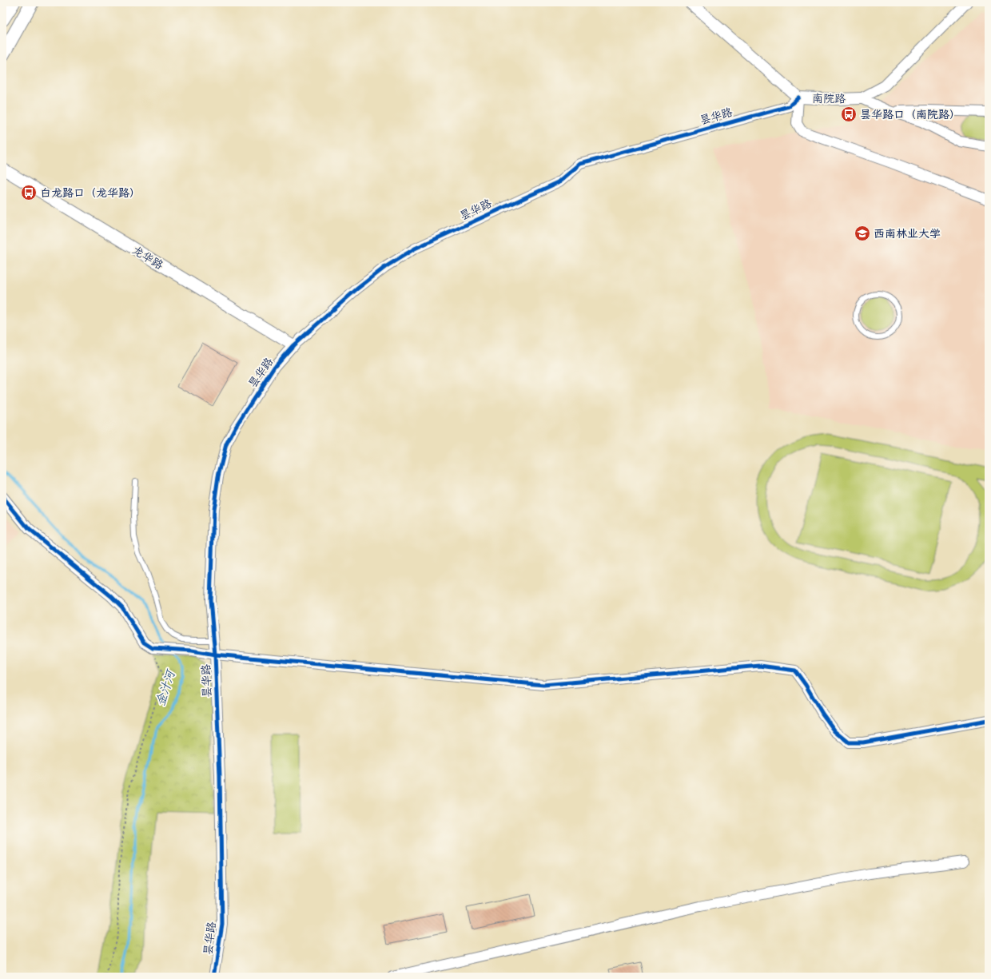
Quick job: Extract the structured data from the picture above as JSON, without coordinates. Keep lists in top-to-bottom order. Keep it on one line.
{"streets":{"street":["南院路","昙华路","龙华路"]},"crossings":[["南院路","昙华路"],["昙华路","龙华路"]],"water":["金汁河"],"places":{"bus stop":["昙华路口（南院路）","白龙路口（龙华路）"],"school or university":["西南林业大学"]}}
